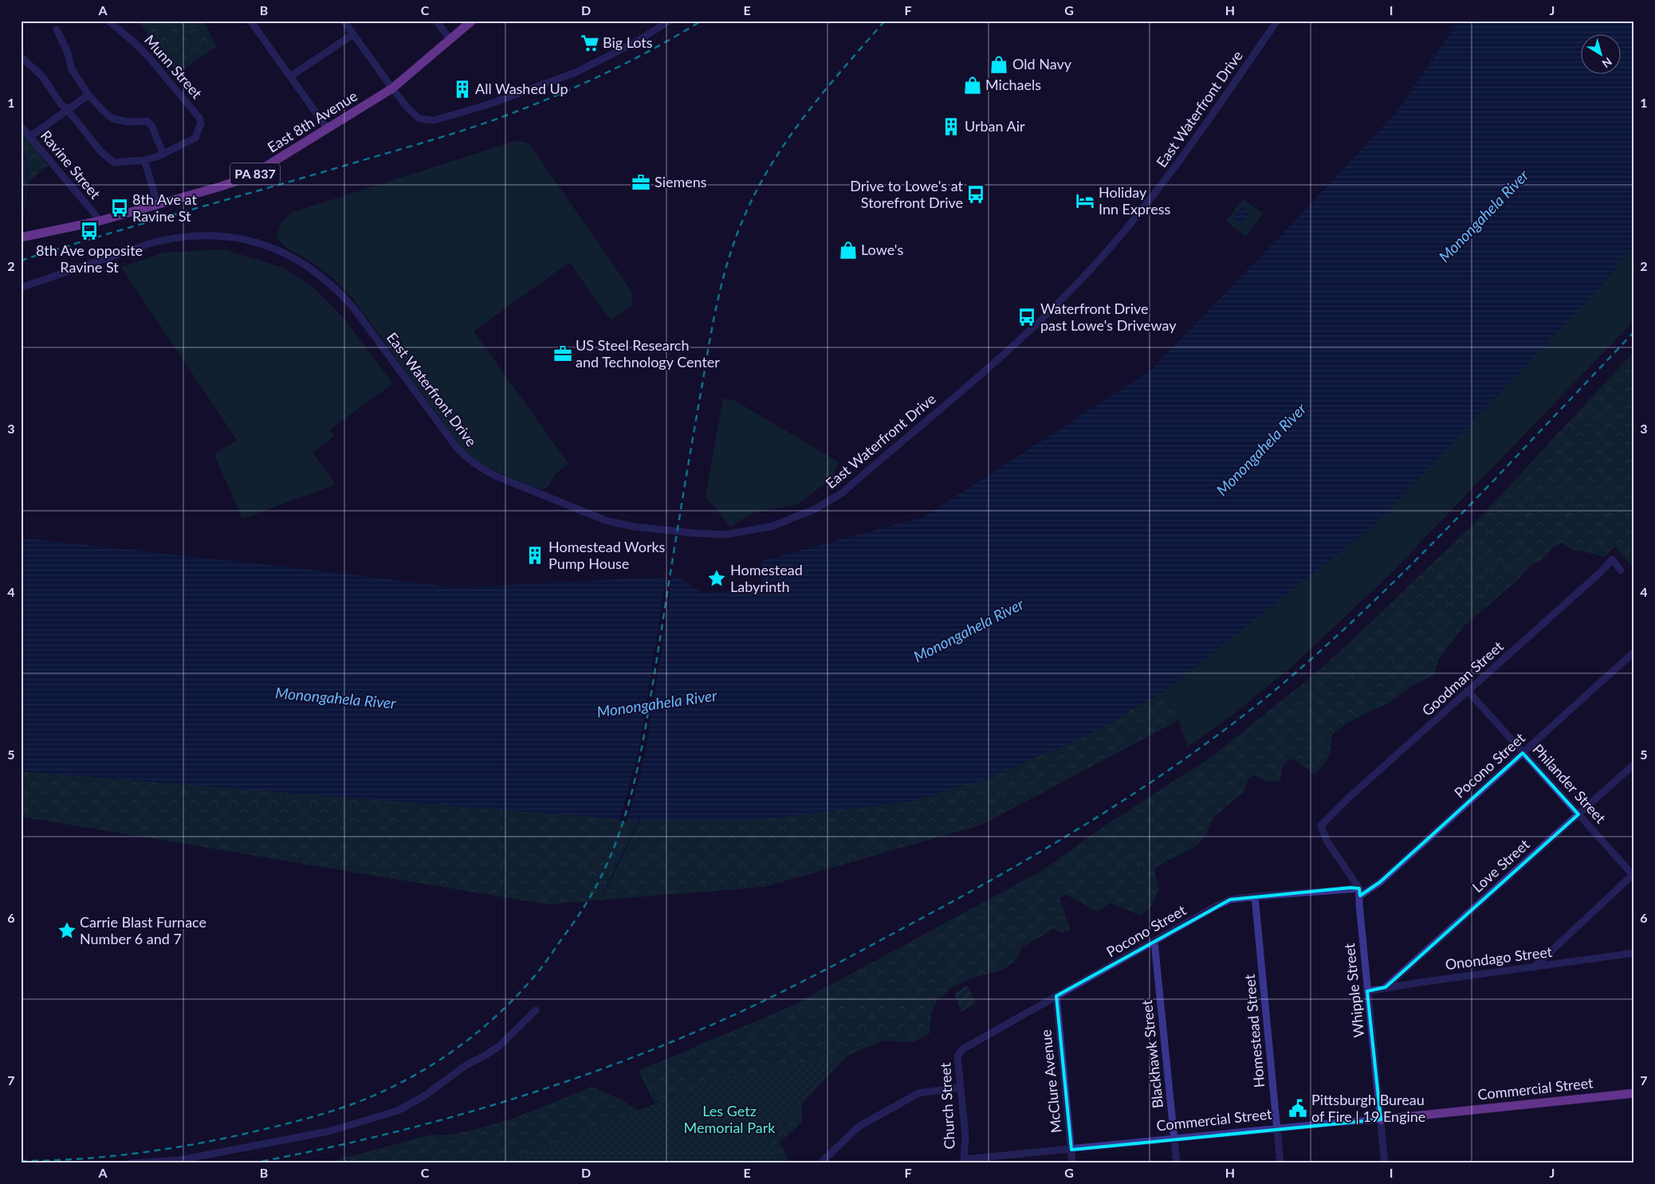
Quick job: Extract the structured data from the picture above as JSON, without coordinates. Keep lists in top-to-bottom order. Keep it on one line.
{"streets":{"main road":["East 8th Avenue","PA 837","Commercial Street"],"street":["Munn Street","East Waterfront Drive","Ravine Street","Goodman Street","Pocono Street","Philander Street","Love Street","Onondago Street","Whipple Street","Homestead Street","Blackhawk Street","McClure Avenue","Church Street"]},"crossings":[["East 8th Avenue","Ravine Street"],["East 8th Avenue","PA 837"],["Ravine Street","PA 837"],["Goodman Street","Pocono Street"],["Goodman Street","Philander Street"],["Goodman Street","Whipple Street"],["Pocono Street","Philander Street"],["Pocono Street","Whipple Street"],["Pocono Street","Homestead Street"],["Pocono Street","Blackhawk Street"],["Pocono Street","McClure Avenue"],["Pocono Street","Church Street"],["Philander Street","Love Street"],["Love Street","Onondago Street"],["Onondago Street","Whipple Street"],["Whipple Street","Commercial Street"],["Homestead Street","Commercial Street"],["Blackhawk Street","Commercial Street"],["McClure Avenue","Commercial Street"],["Commercial Street","Church Street"]],"water":["Monongahela River"],"parks":["Les Getz Memorial Park"],"places":{"supermarket":["Big Lots"],"shop":["Old Navy","Michaels","Lowe's"],"building":["All Washed Up","Urban Air","Homestead Works Pump House"],"office":["Siemens","US Steel Research and Technology Center"],"bus stop":["Drive to Lowe's at Storefront Drive","8th Ave at Ravine St","8th Ave opposite Ravine St","Waterfront Drive past Lowe's Driveway"],"hotel":["Holiday Inn Express"],"place":["Homestead Labyrinth","Carrie Blast Furnace Number 6 and 7"],"public building":["Pittsburgh Bureau of Fire | 19 Engine"]},"north":"bottom right","grid":{"columns":["A","B","C","D","E","F","G","H","I","J"],"rows":["1","2","3","4","5","6","7"]}}
